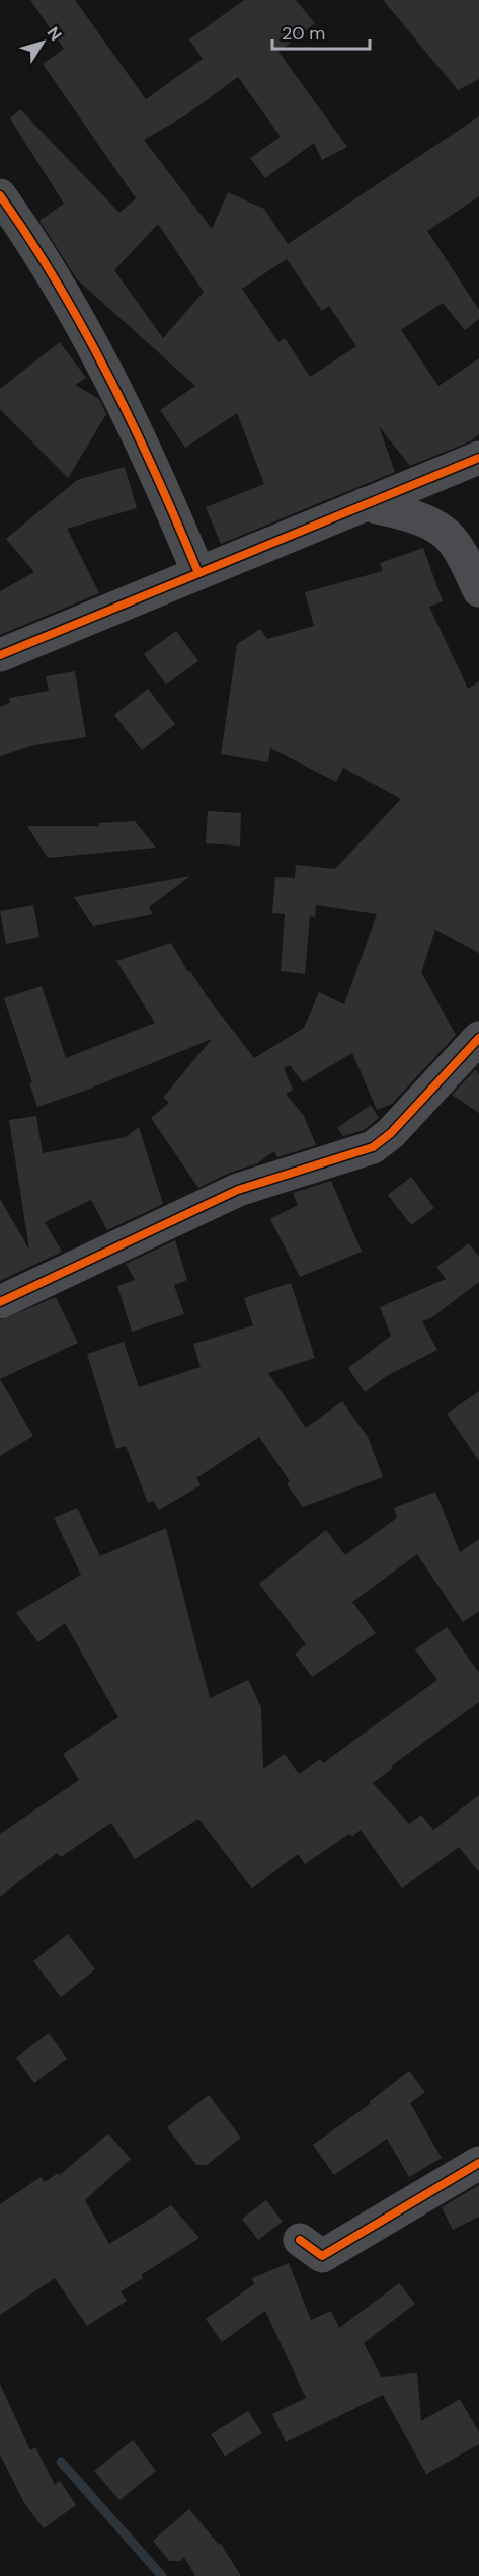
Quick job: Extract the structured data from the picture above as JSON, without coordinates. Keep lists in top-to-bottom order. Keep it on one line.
{"scale_bar":"20 m","north":"top right"}
